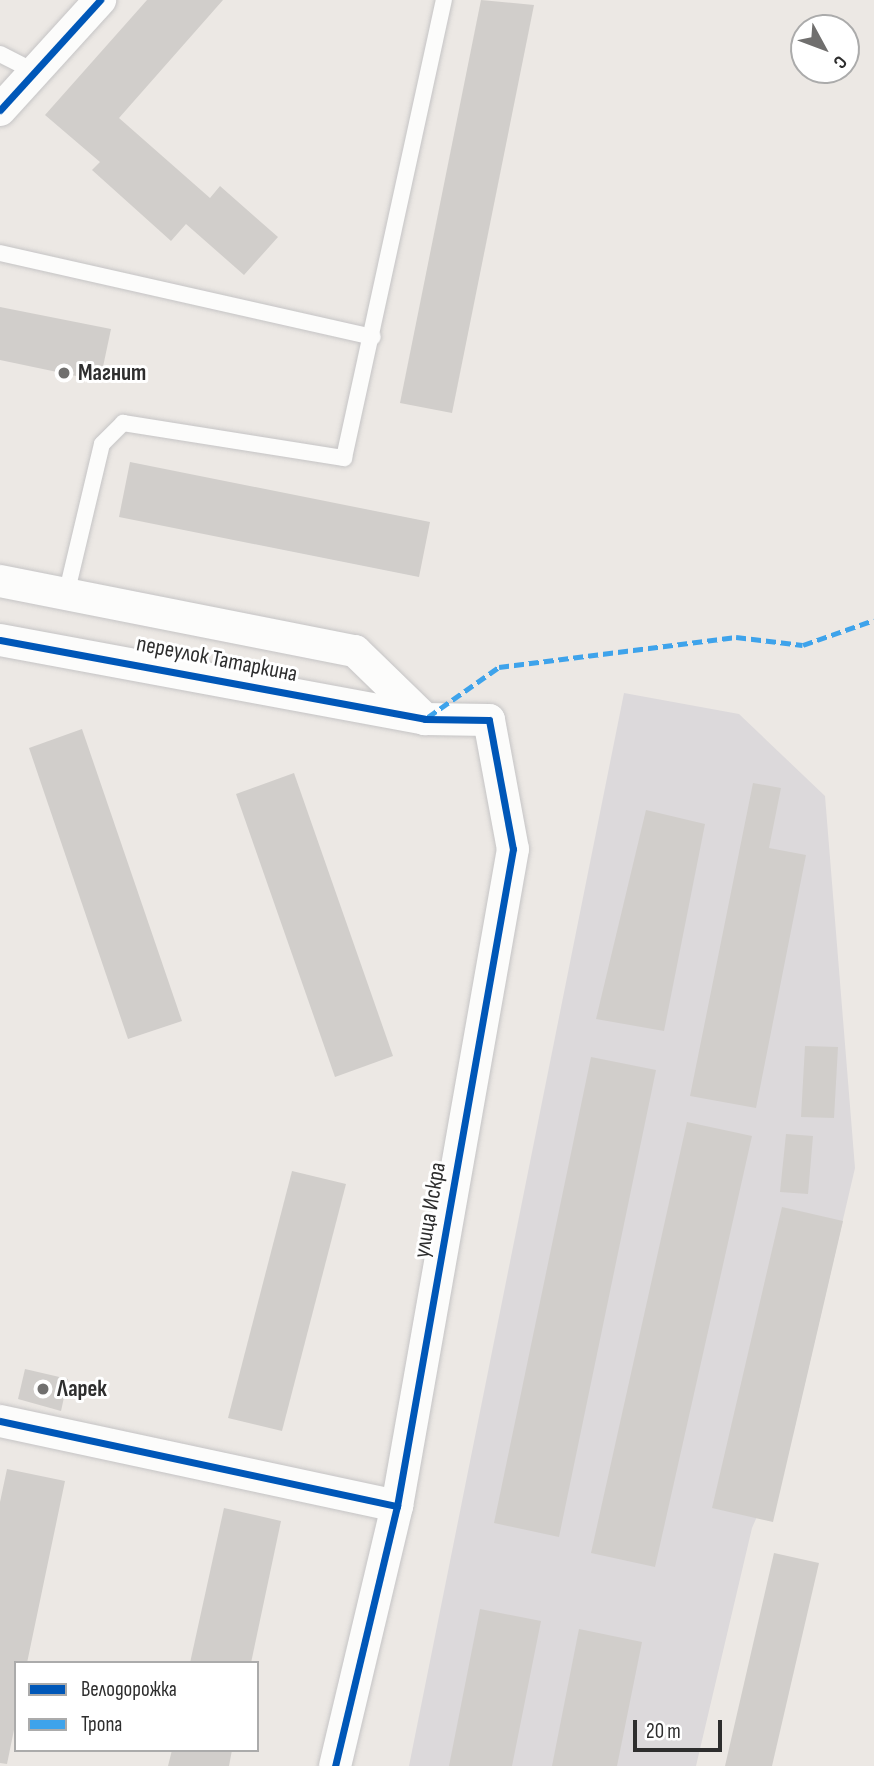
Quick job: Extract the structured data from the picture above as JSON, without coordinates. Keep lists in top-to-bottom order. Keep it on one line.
{"streets":{"street":["переулок Татаркина","улица Искра"]},"crossings":[["переулок Татаркина","улица Искра"]],"places":["Магнит","Ларек"],"legend":["Велодорожка","Тропа"],"scale_bar":"20 m","north":"bottom right"}
